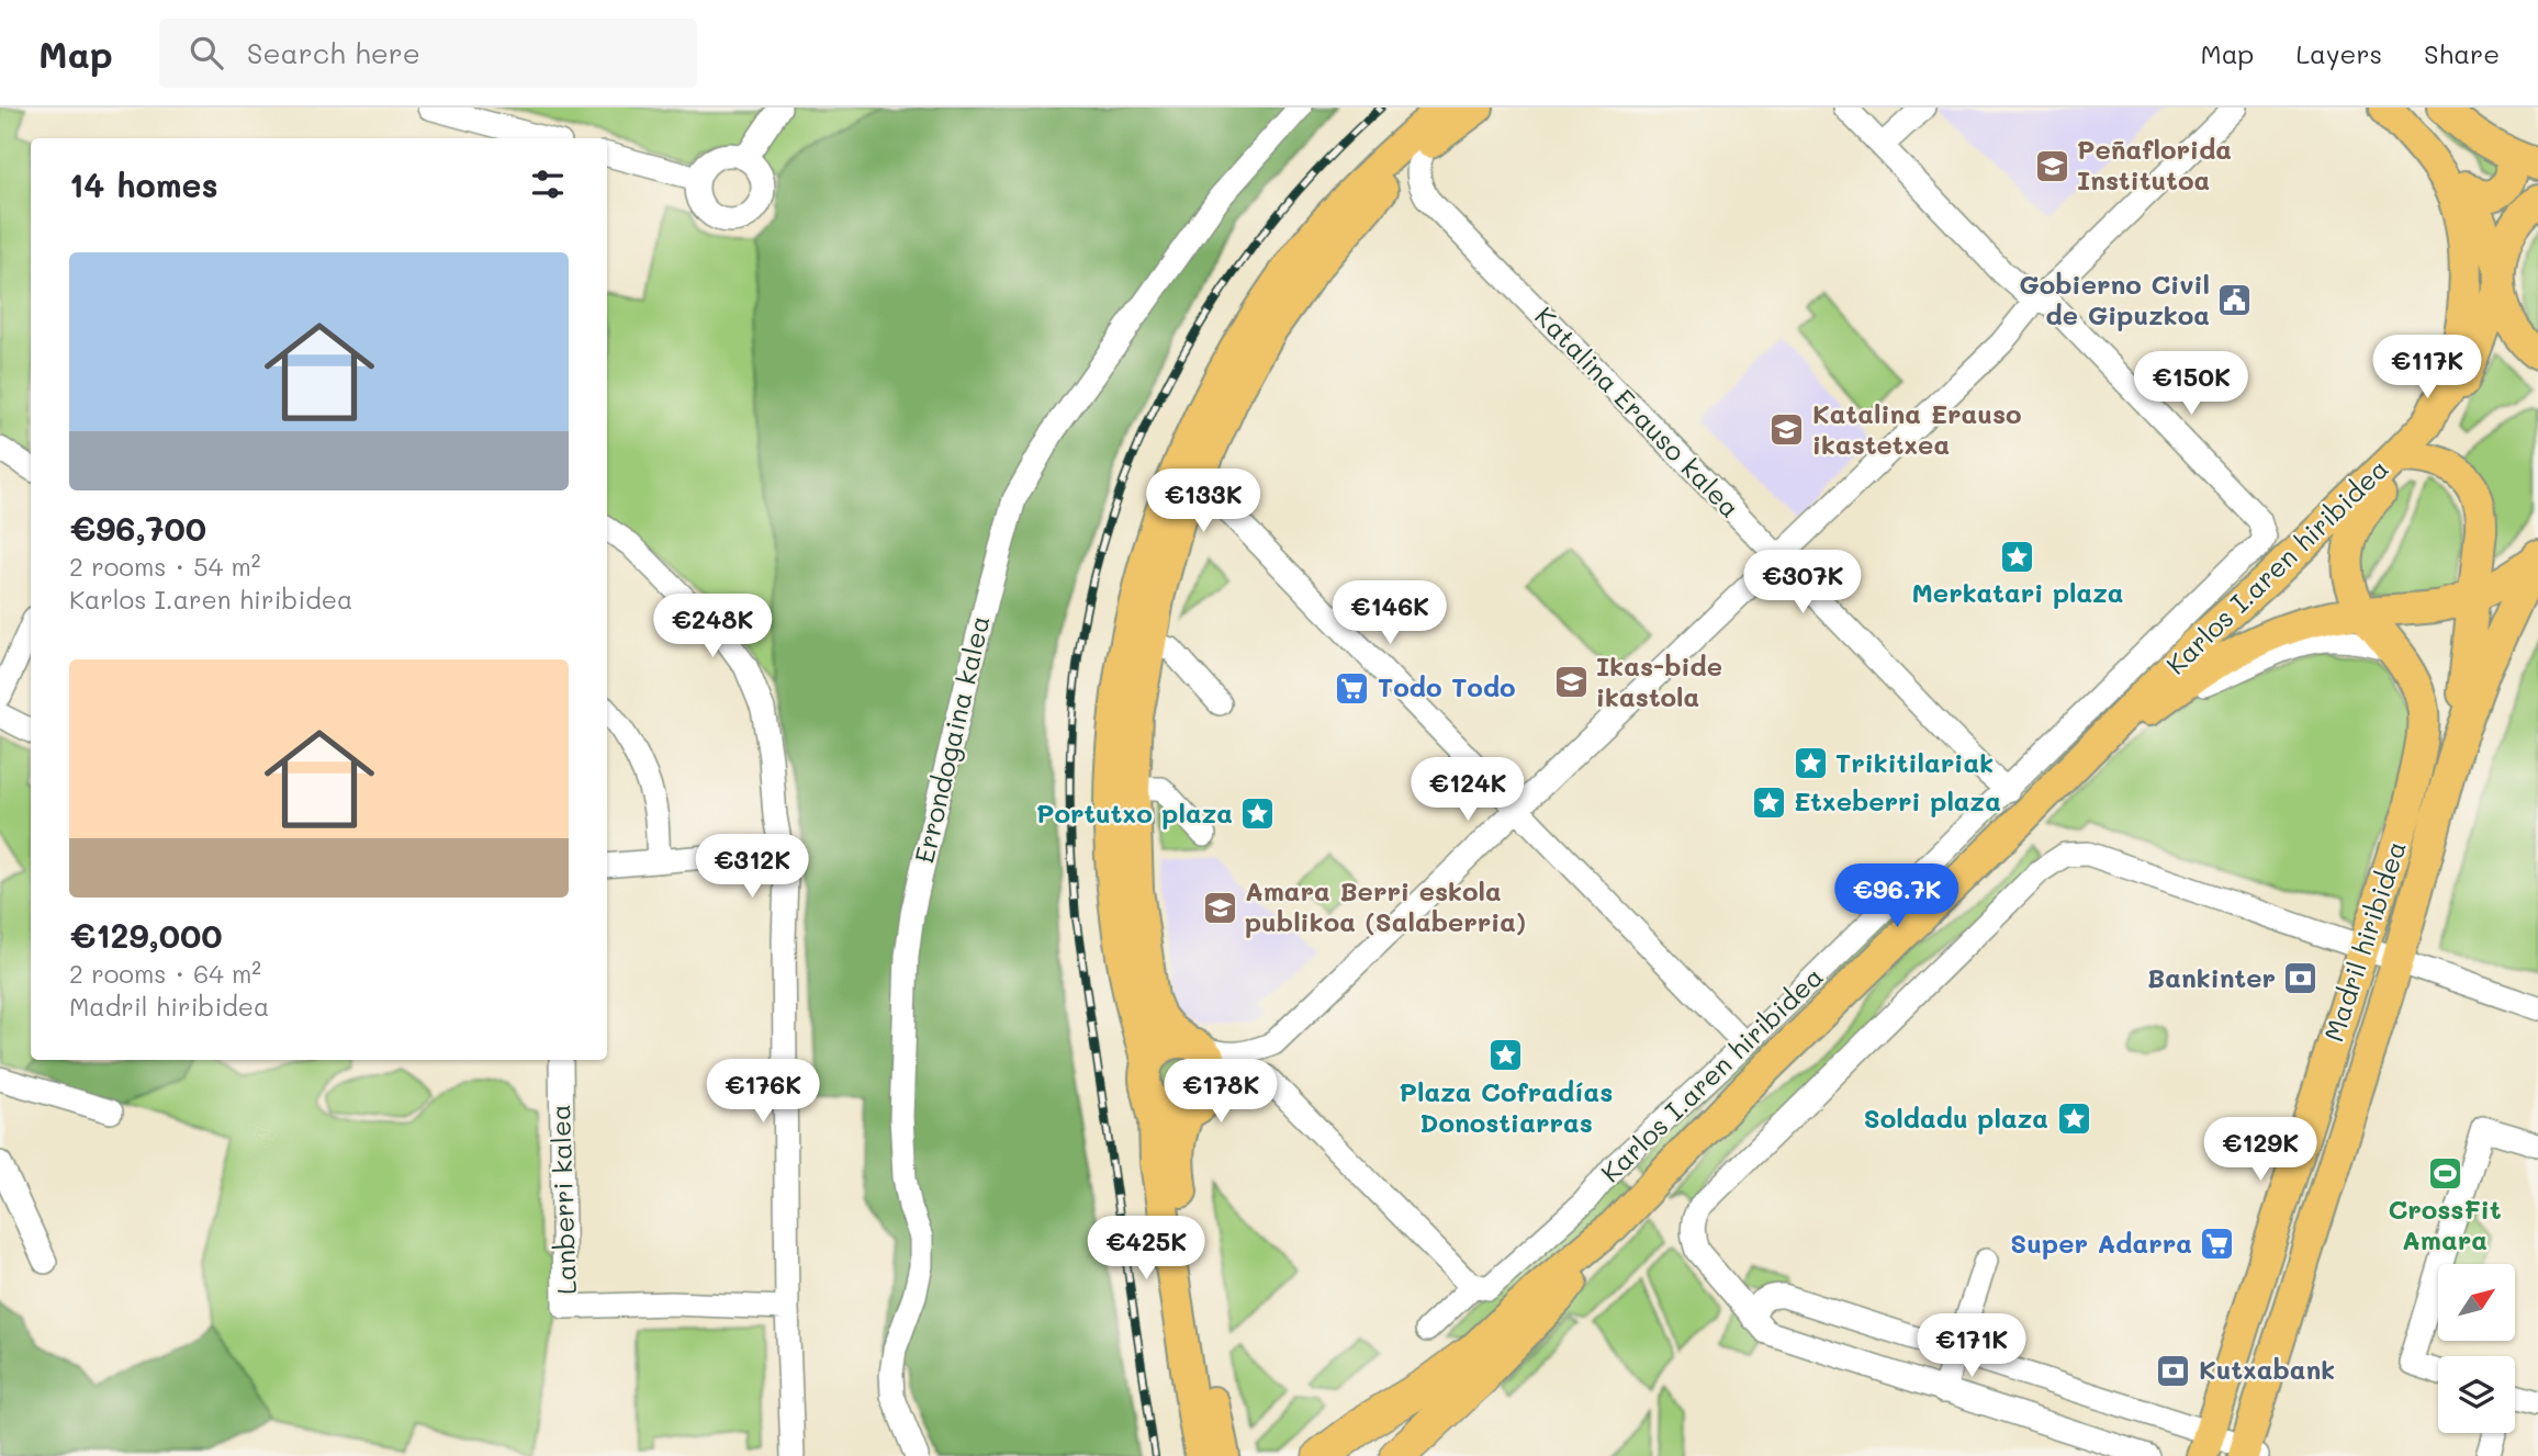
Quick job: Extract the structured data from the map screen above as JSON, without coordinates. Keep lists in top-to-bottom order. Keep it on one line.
{"streets":{"main road":["Karlos I.aren hiribidea","Madril hiribidea"],"street":["Katalina Erauso kalea","Errondogaina kalea","Lanberri kalea"]},"crossings":[["Katalina Erauso kalea","Karlos I.aren hiribidea"],["Karlos I.aren hiribidea","Madril hiribidea"]],"places":{"school or university":["Peñaflorida Institutoa","Katalina Erauso ikastetxea","Ikas-bide ikastola","Amara Berri eskola publikoa (Salaberria)"],"public building":["Gobierno Civil de Gipuzkoa"],"place":["Merkatari plaza","Trikitilariak","Etxeberri plaza","Portutxo plaza","Plaza Cofradías Donostiarras","Soldadu plaza"],"supermarket":["Todo Todo","Super Adarra"],"bank":["Bankinter","Kutxabank"],"sports":["CrossFit Amara"]},"north":"top right","page":{"header":"Map","search":"Search here","nav":["Map","Layers","Share"],"heading":"14 homes","list":[{"name":"€96,700","note":"2 rooms · 54 m² · Karlos I.aren hiribidea"},{"name":"€129,000","note":"2 rooms · 64 m² · Madril hiribidea"}],"price":["€117K","€150K","€133K","€307K","€146K","€248K","€124K","€312K","€96.7K","€176K","€178K","€129K","€425K","€171K"]}}
